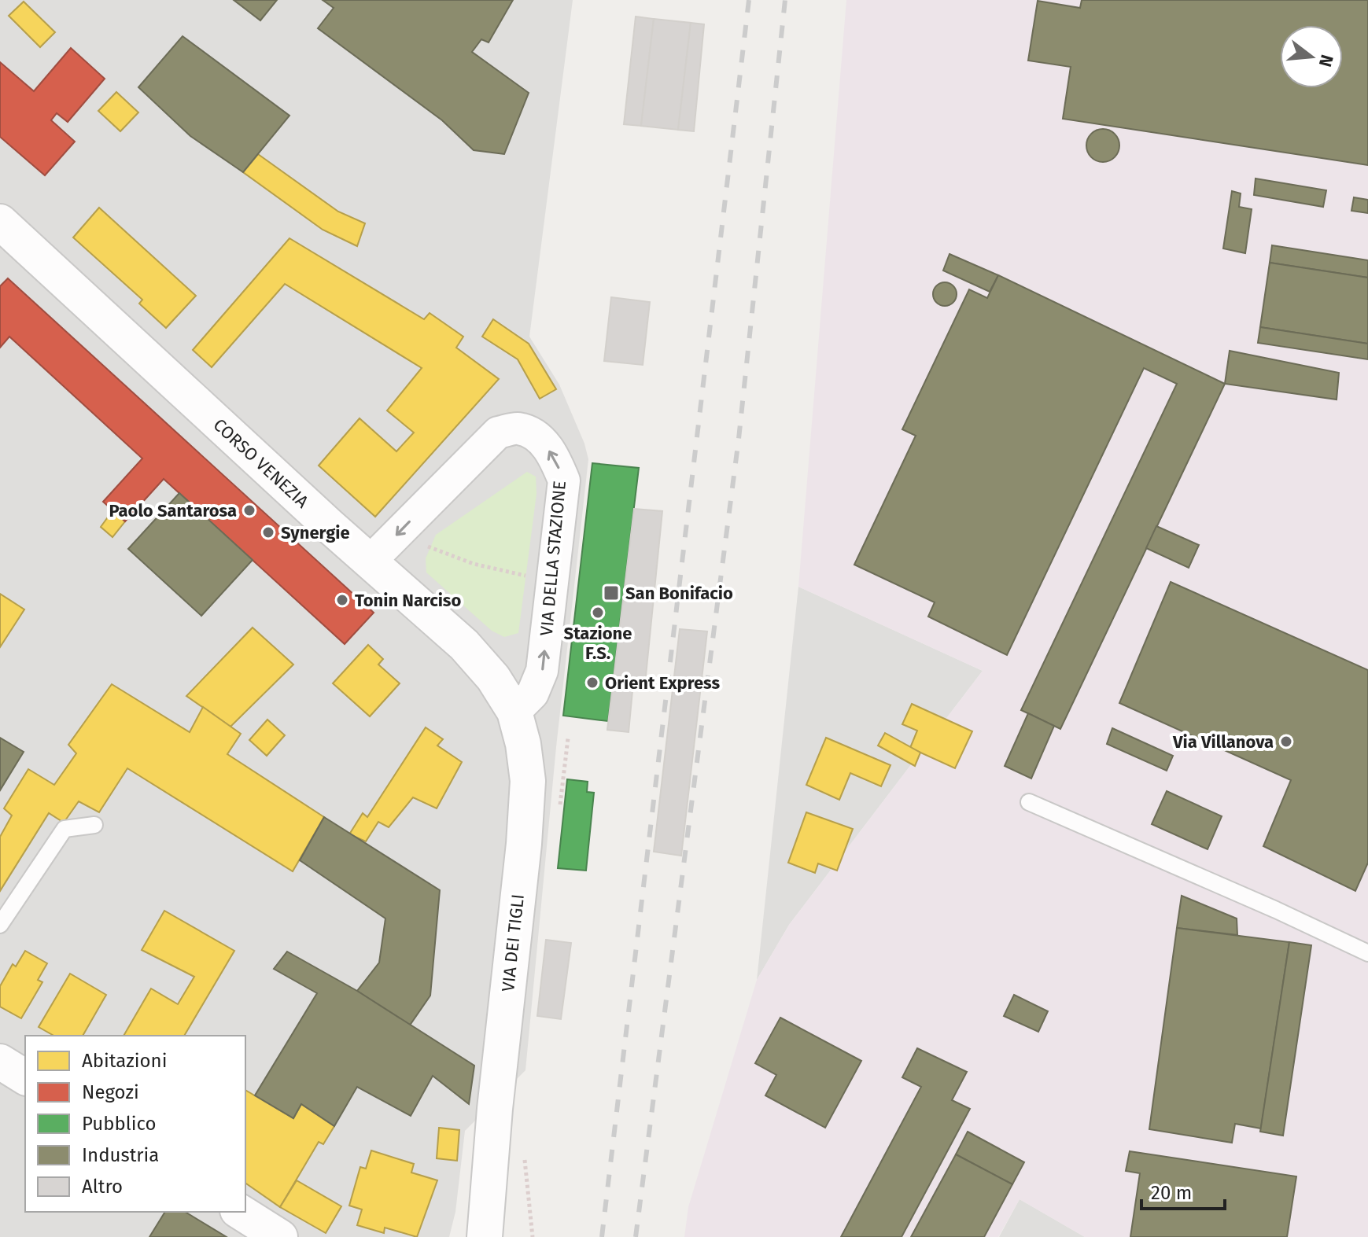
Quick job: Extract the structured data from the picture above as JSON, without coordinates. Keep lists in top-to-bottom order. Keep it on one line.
{"streets":{"street":["CORSO VENEZIA","VIA DELLA STAZIONE","VIA DEI TIGLI"]},"crossings":[["CORSO VENEZIA","VIA DELLA STAZIONE"],["CORSO VENEZIA","VIA DEI TIGLI"],["VIA DELLA STAZIONE","VIA DEI TIGLI"]],"places":{"other":["Paolo Santarosa","Synergie","Tonin Narciso","Stazione F.S.","Orient Express","Via Villanova"],"transit":["San Bonifacio"]},"legend":["Abitazioni","Negozi","Pubblico","Industria","Altro"],"scale_bar":"20 m","north":"right"}
